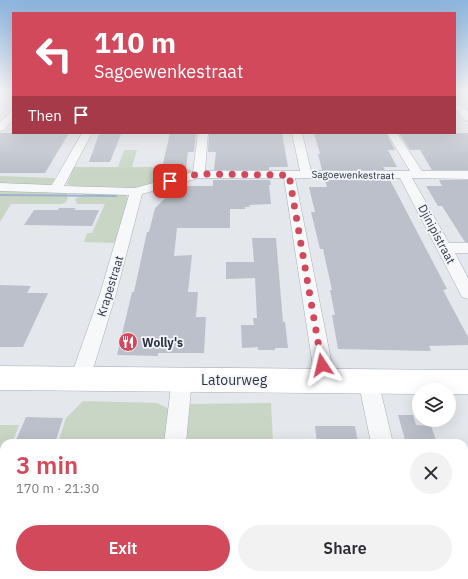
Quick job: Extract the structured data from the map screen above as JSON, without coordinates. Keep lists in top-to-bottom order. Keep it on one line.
{"streets":{"main road":["Latourweg"],"street":["Sagoewenkestraat","Djinipistraat","Krapestraat"]},"crossings":[["Sagoewenkestraat","Djinipistraat"],["Sagoewenkestraat","Krapestraat"],["Krapestraat","Latourweg"]],"places":{"restaurant":["Wolly's"]},"page":{"turn":["110 m","Sagoewenkestraat"],"then":"Then","heading":["3 min","170 m · 21:30"],"buttons":["Exit","Share"]}}
